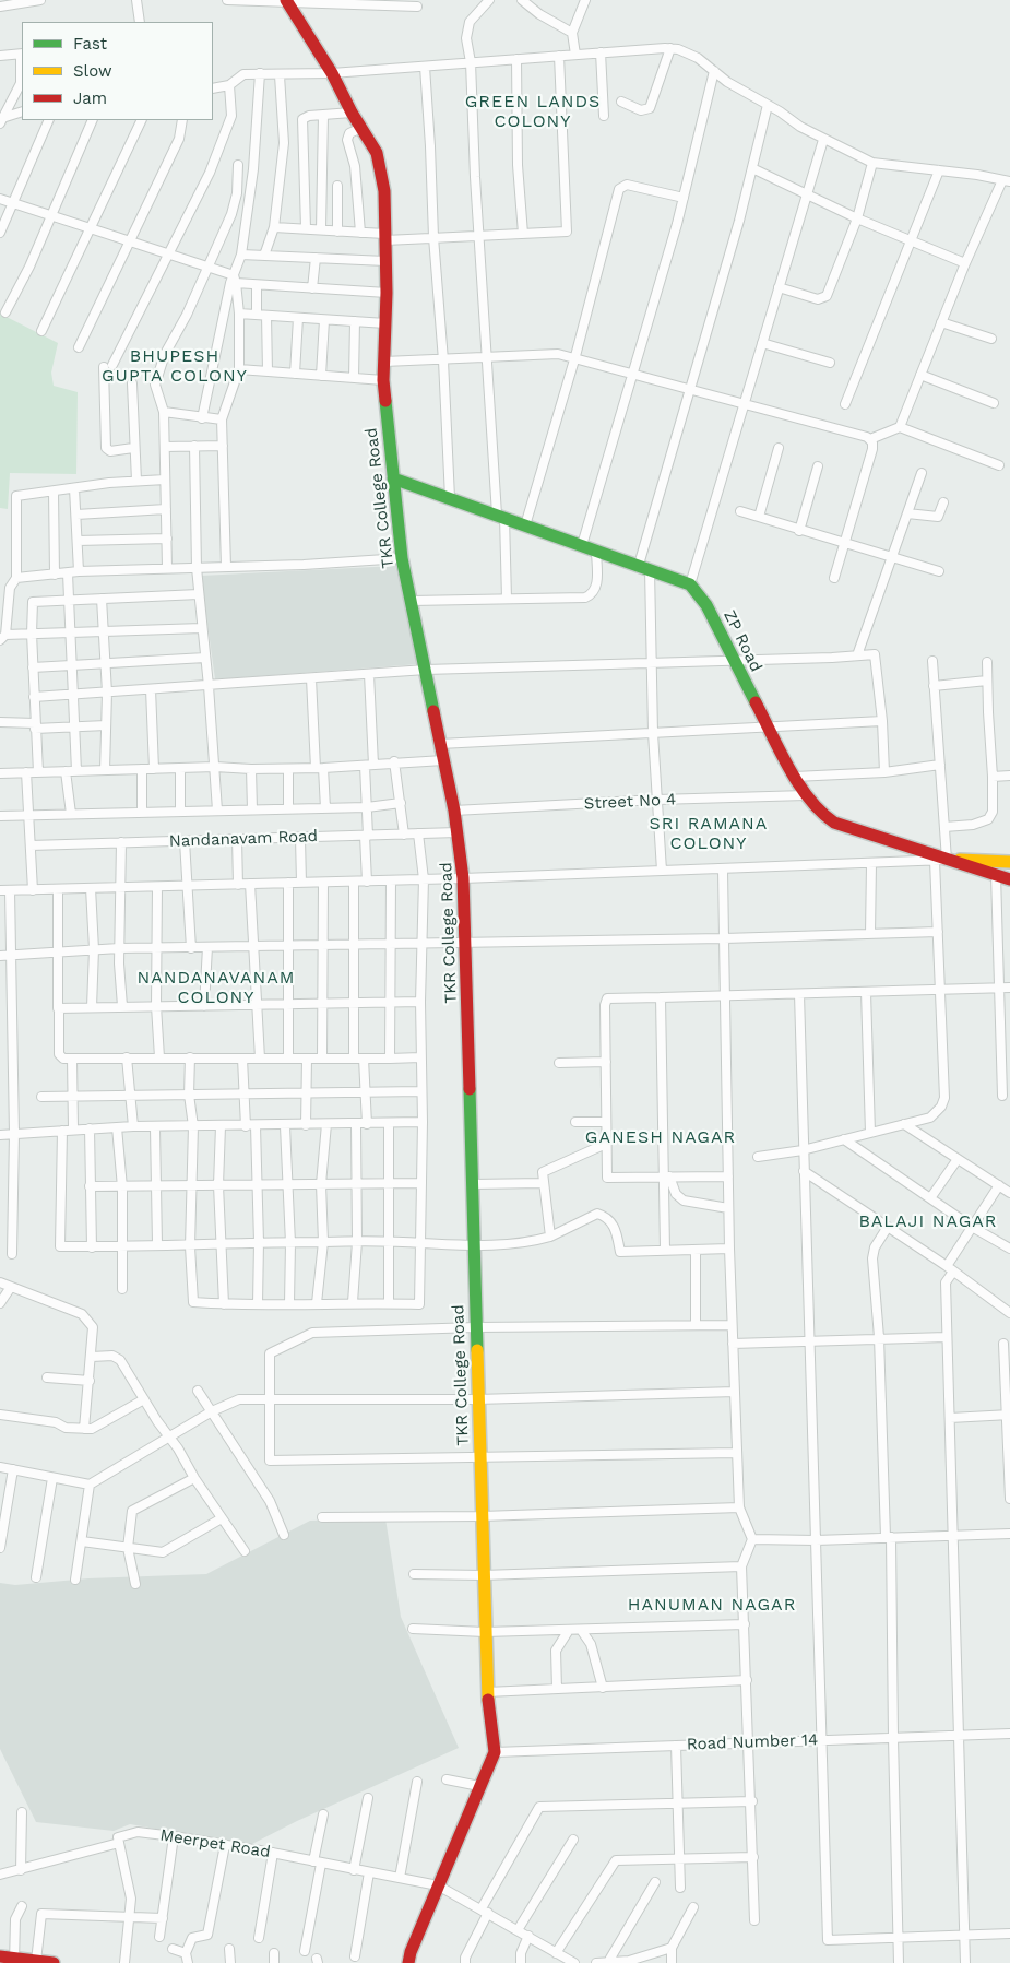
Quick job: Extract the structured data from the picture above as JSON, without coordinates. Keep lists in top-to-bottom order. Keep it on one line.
{"streets":{"street":["TKR College Road","ZP Road","Street No 4","Nandanavam Road","Road Number 14","Meerpet Road"]},"crossings":[["TKR College Road","Street No 4"],["TKR College Road","Nandanavam Road"],["TKR College Road","Road Number 14"],["ZP Road","Street No 4"]],"districts":["GREEN LANDS COLONY","BHUPESH GUPTA COLONY","SRI RAMANA COLONY","NANDANAVANAM COLONY","GANESH NAGAR","BALAJI NAGAR","HANUMAN NAGAR"],"legend":["Fast","Slow","Jam"]}
